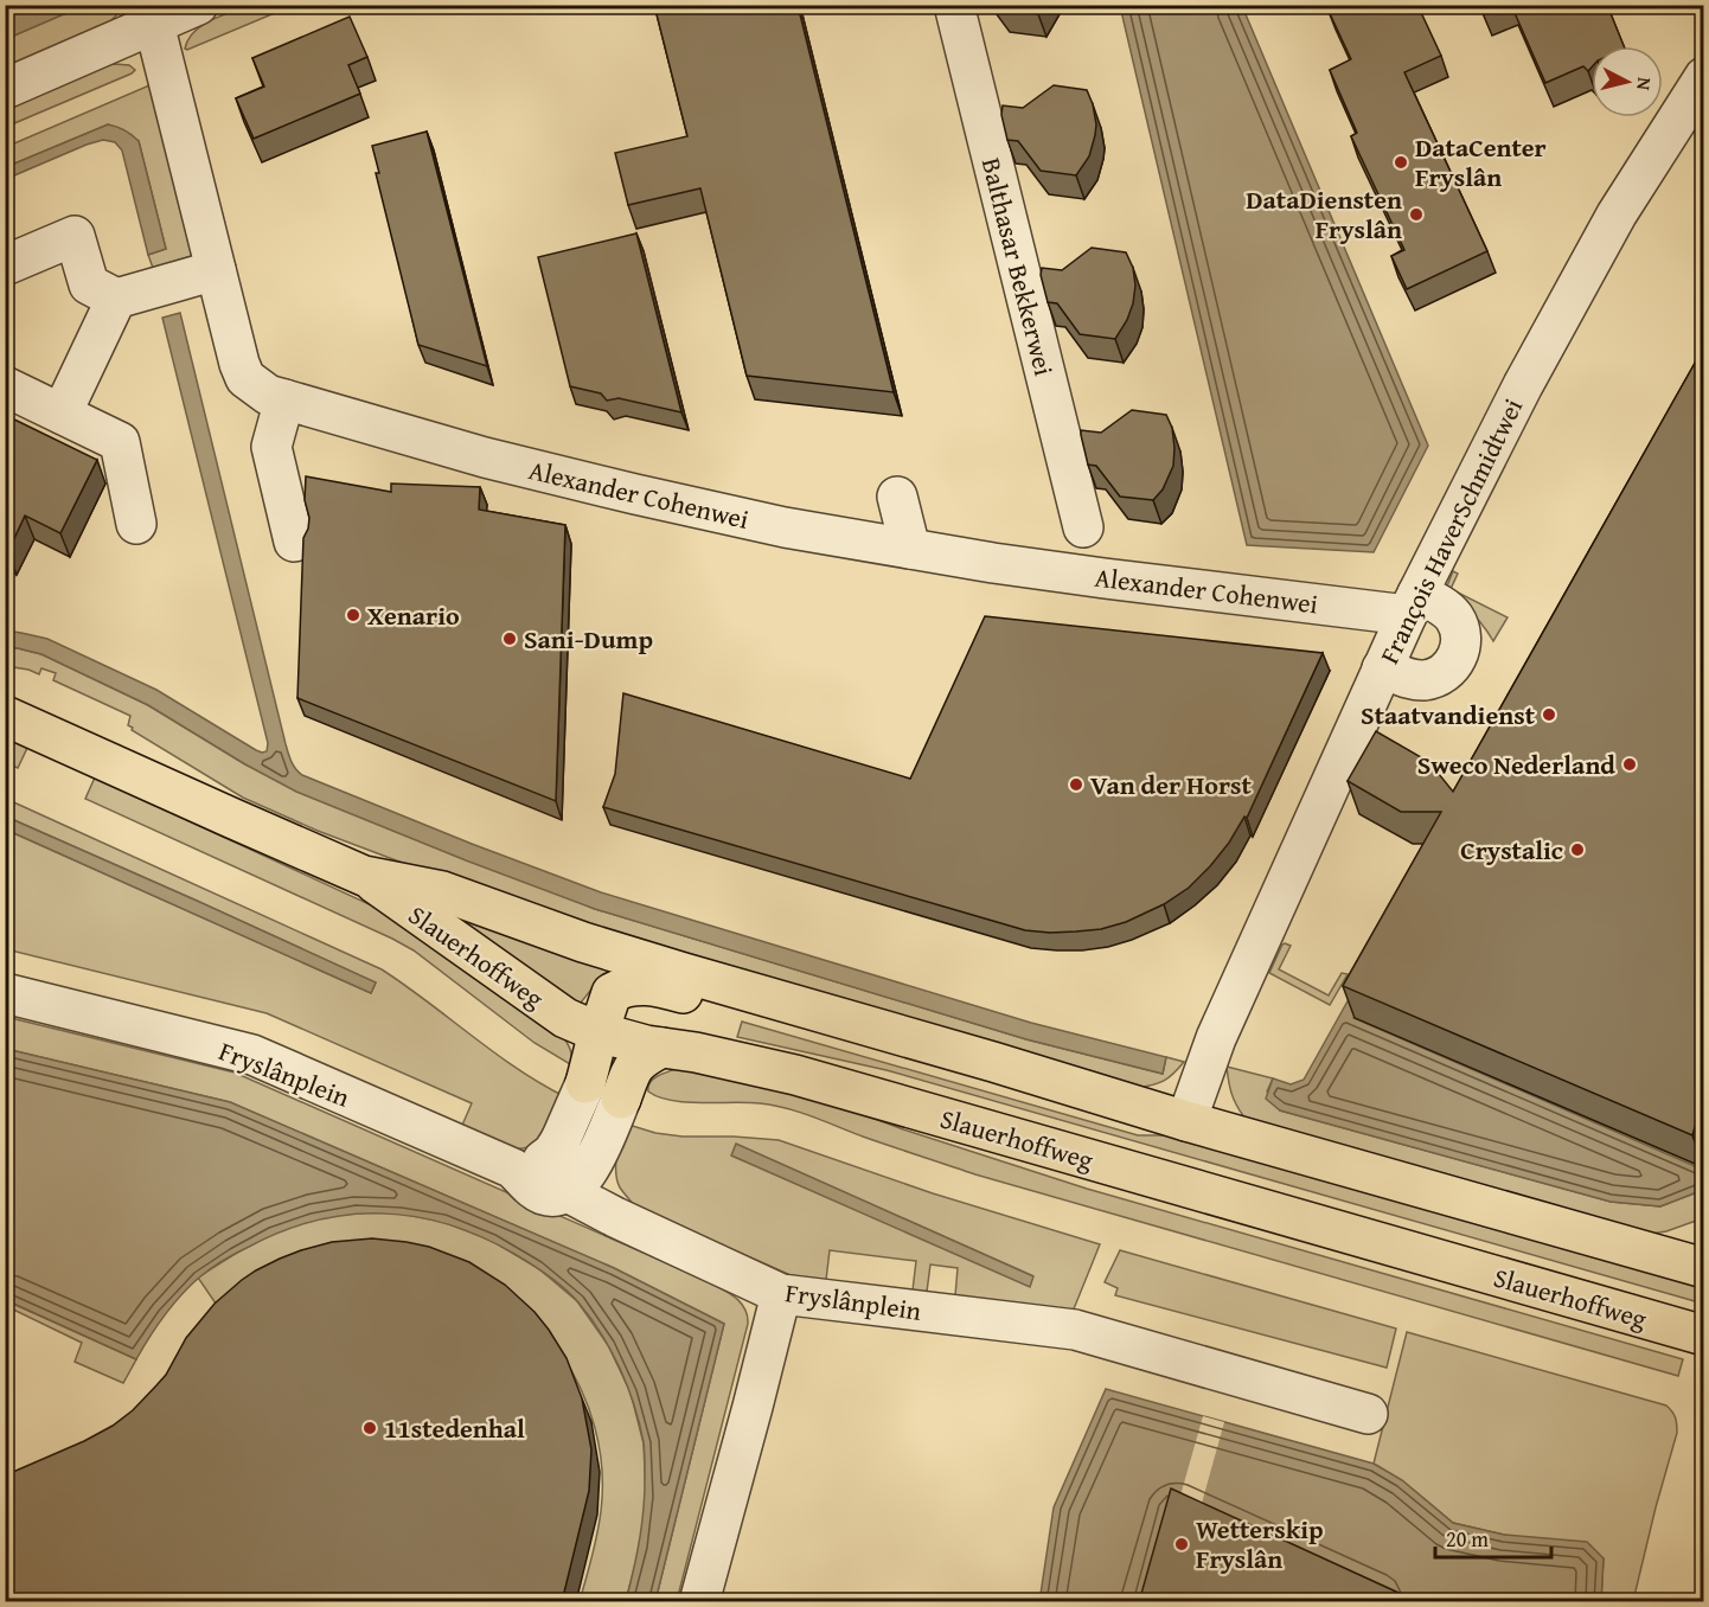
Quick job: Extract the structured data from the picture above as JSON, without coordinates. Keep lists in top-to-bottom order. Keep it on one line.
{"streets":{"main road":["Slauerhoffweg"],"street":["Balthasar Bekkerwei","Alexander Cohenwei","François HaverSchmidtwei","Fryslânplein"]},"crossings":[["Alexander Cohenwei","François HaverSchmidtwei"],["François HaverSchmidtwei","Slauerhoffweg"]],"places":["DataCenter Fryslân","DataDiensten Fryslân","Xenario","Sani-Dump","Staatvandienst","Sweco Nederland","Van der Horst","Crystalic","11stedenhal","Wetterskip Fryslân"],"scale_bar":"20 m","north":"right"}
